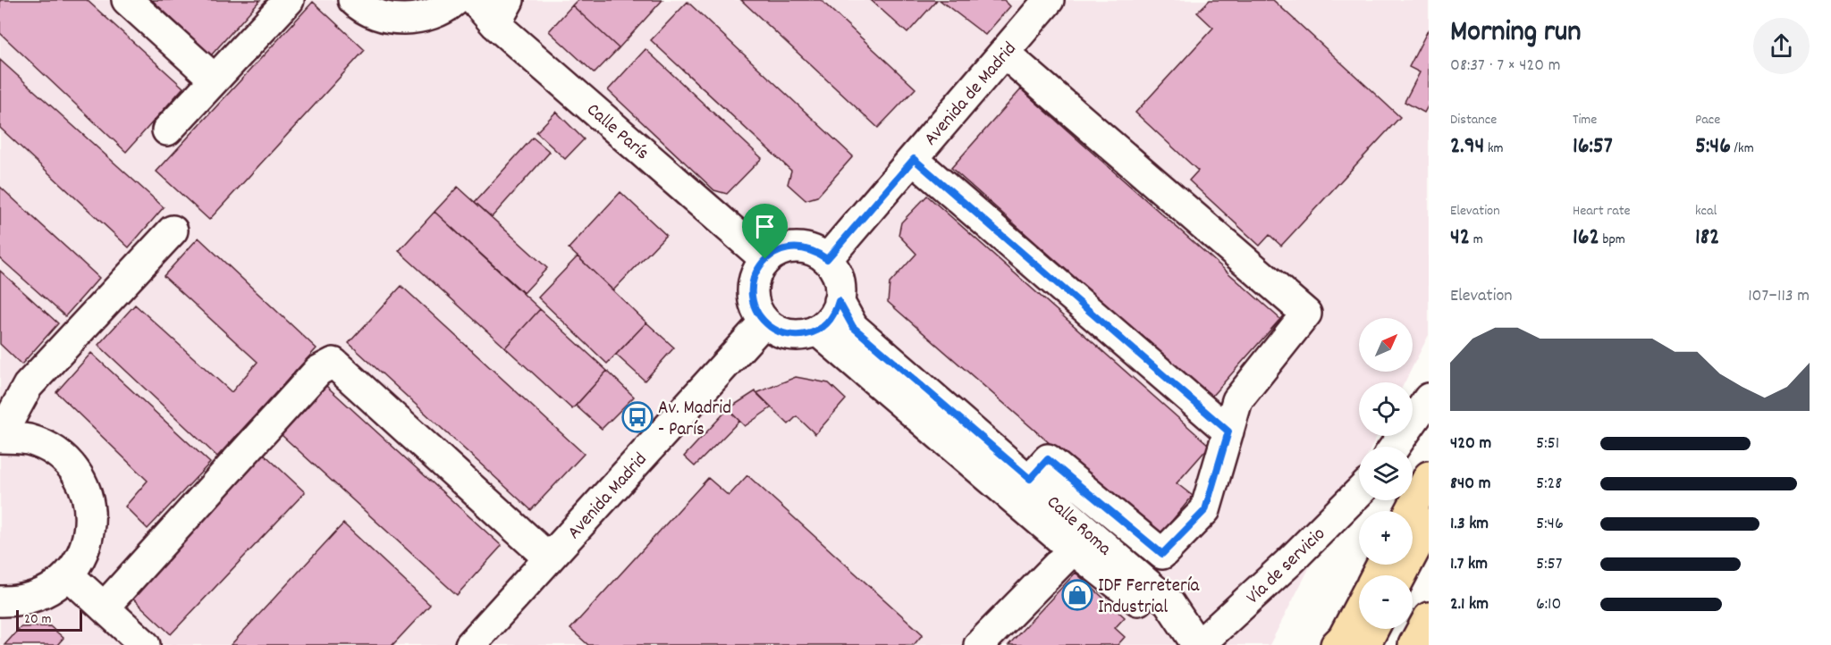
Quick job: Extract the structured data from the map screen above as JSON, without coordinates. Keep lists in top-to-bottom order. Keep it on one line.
{"streets":{"street":["Avenida de Madrid","Calle París","Avenida Madrid","Calle Roma","Vía de servicio"]},"crossings":[["Avenida de Madrid","Calle París"],["Avenida de Madrid","Avenida Madrid"],["Avenida de Madrid","Calle Roma"],["Calle París","Avenida Madrid"],["Calle París","Calle Roma"],["Avenida Madrid","Calle Roma"],["Calle Roma","Vía de servicio"]],"places":{"bus stop":["Av. Madrid - París"],"shop":["IDF Ferretería Industrial"]},"scale_bar":"20 m","north":"top right","page":{"heading":["Morning run","08:37 · 7 × 420 m"],"stats":[["Distance","2.94 km"],["Time","16:57"],["Pace","5:46 /km"],["Elevation","42 m"],["Heart rate","162 bpm"],["kcal","182"]],"chart":["Elevation","107–113 m"],"map_buttons":["+","−"],"list":[{"name":"420 m","note":"5:51"},{"name":"840 m","note":"5:28"},{"name":"1.3 km","note":"5:46"},{"name":"1.7 km","note":"5:57"},{"name":"2.1 km","note":"6:10"}],"scale":"20 m"}}
